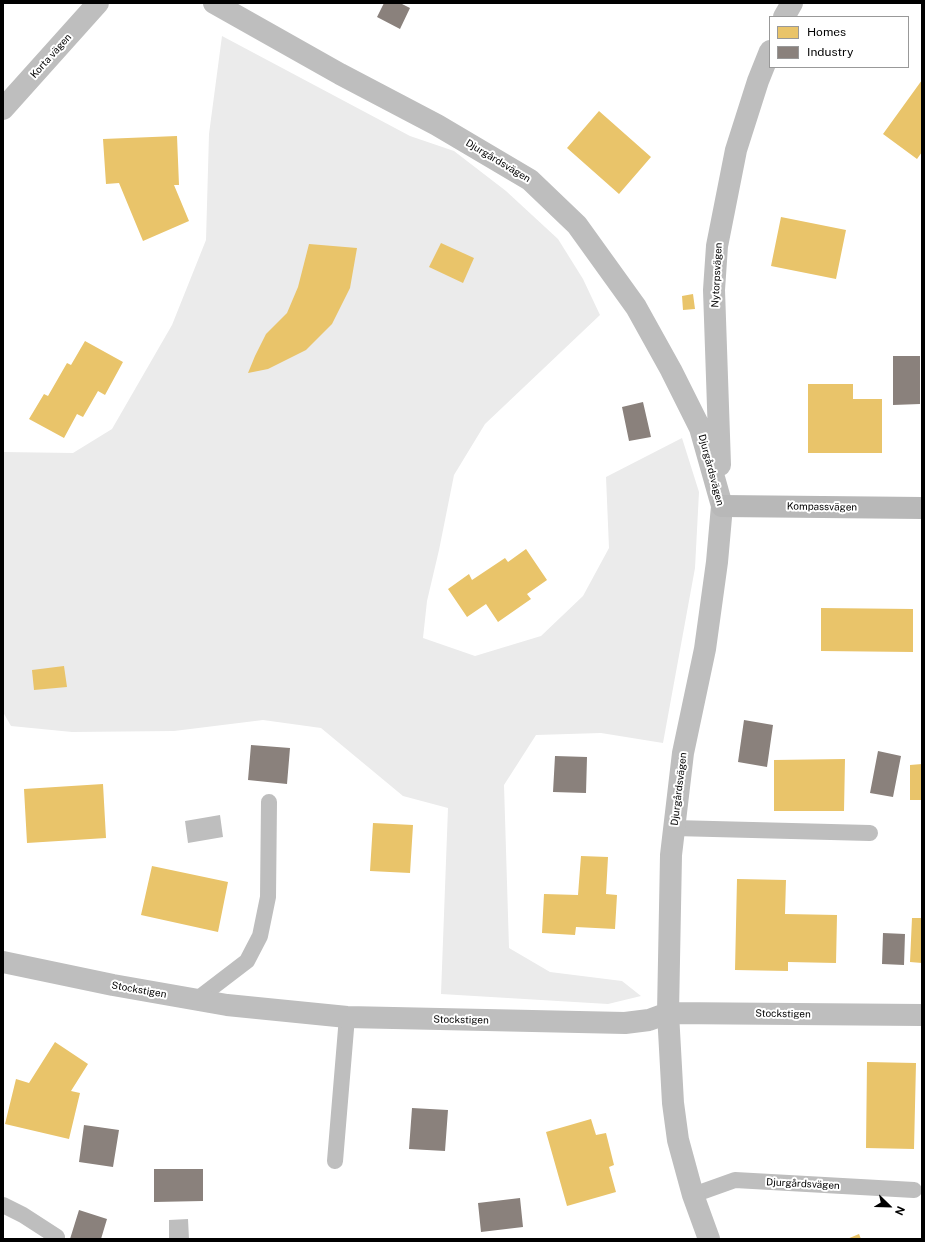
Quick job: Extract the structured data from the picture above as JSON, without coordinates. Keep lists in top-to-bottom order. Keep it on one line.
{"streets":{"street":["Korta vägen","Djurgårdsvägen","Nytorpsvägen","Kompassvägen","Stockstigen"]},"crossings":[["Djurgårdsvägen","Nytorpsvägen"],["Djurgårdsvägen","Kompassvägen"],["Djurgårdsvägen","Stockstigen"],["Nytorpsvägen","Kompassvägen"]],"legend":["Homes","Industry"],"north":"bottom right"}
